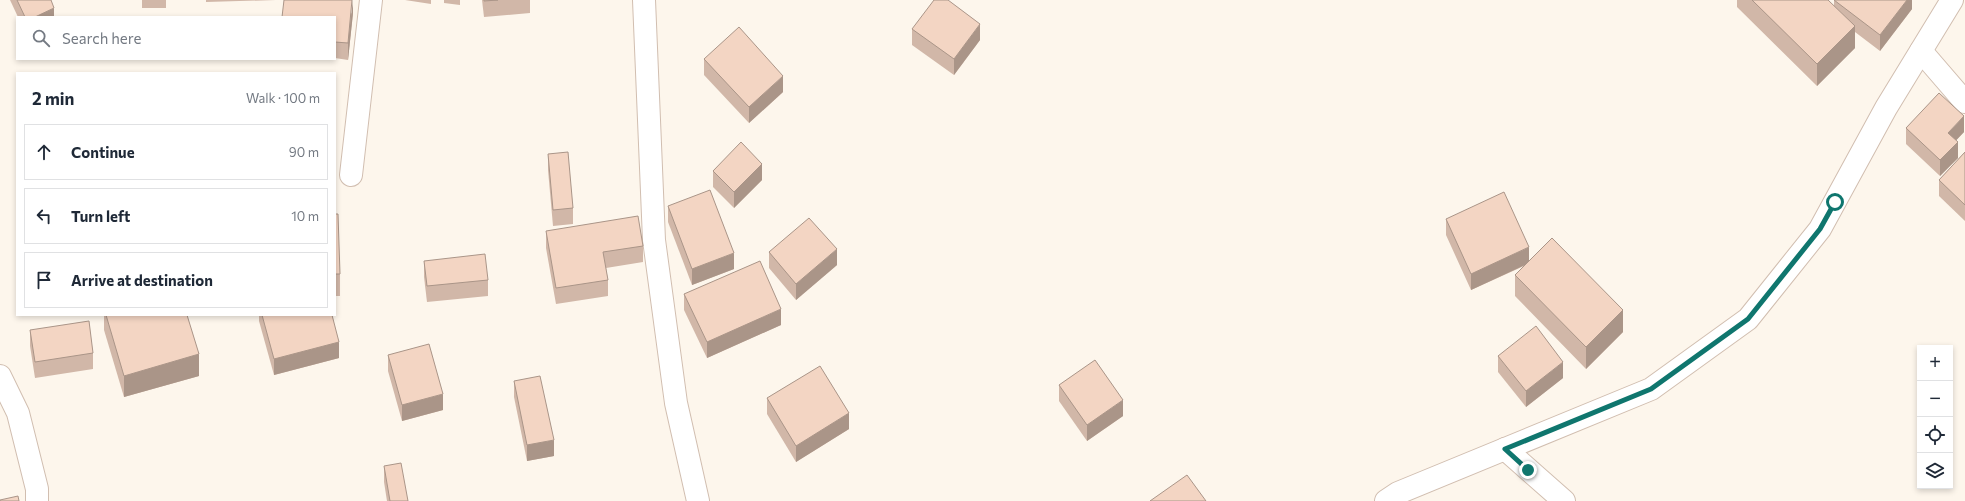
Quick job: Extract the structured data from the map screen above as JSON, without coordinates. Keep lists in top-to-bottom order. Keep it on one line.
{"page":{"search":"Search here","heading":["2 min","Walk · 100 m"],"list":[["Continue","90 m"],["Turn left","10 m"],"Arrive at destination"],"map_buttons":["+","−"]}}
